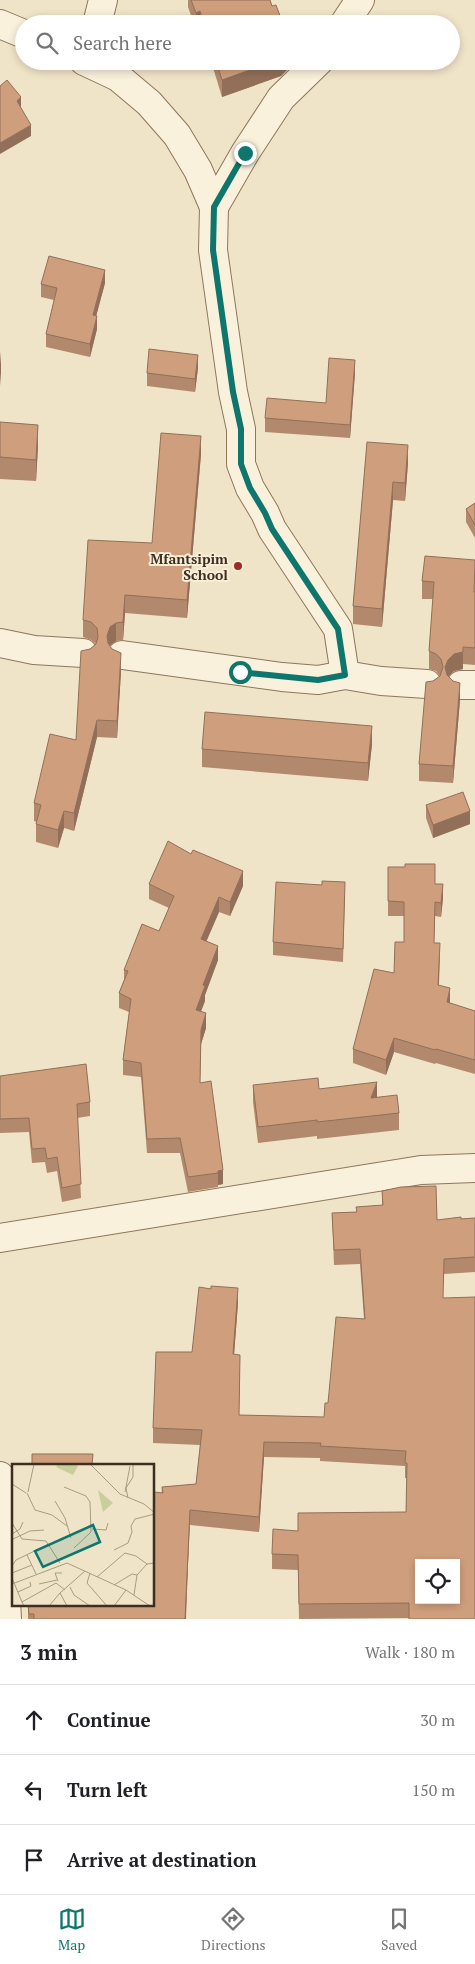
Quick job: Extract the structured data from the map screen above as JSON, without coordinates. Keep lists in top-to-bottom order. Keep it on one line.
{"places":["Mfantsipim School"],"page":{"search":"Search here","heading":["3 min","Walk · 180 m"],"list":[["Continue","30 m"],["Turn left","150 m"],"Arrive at destination"],"nav":["Map","Directions","Saved"]}}
